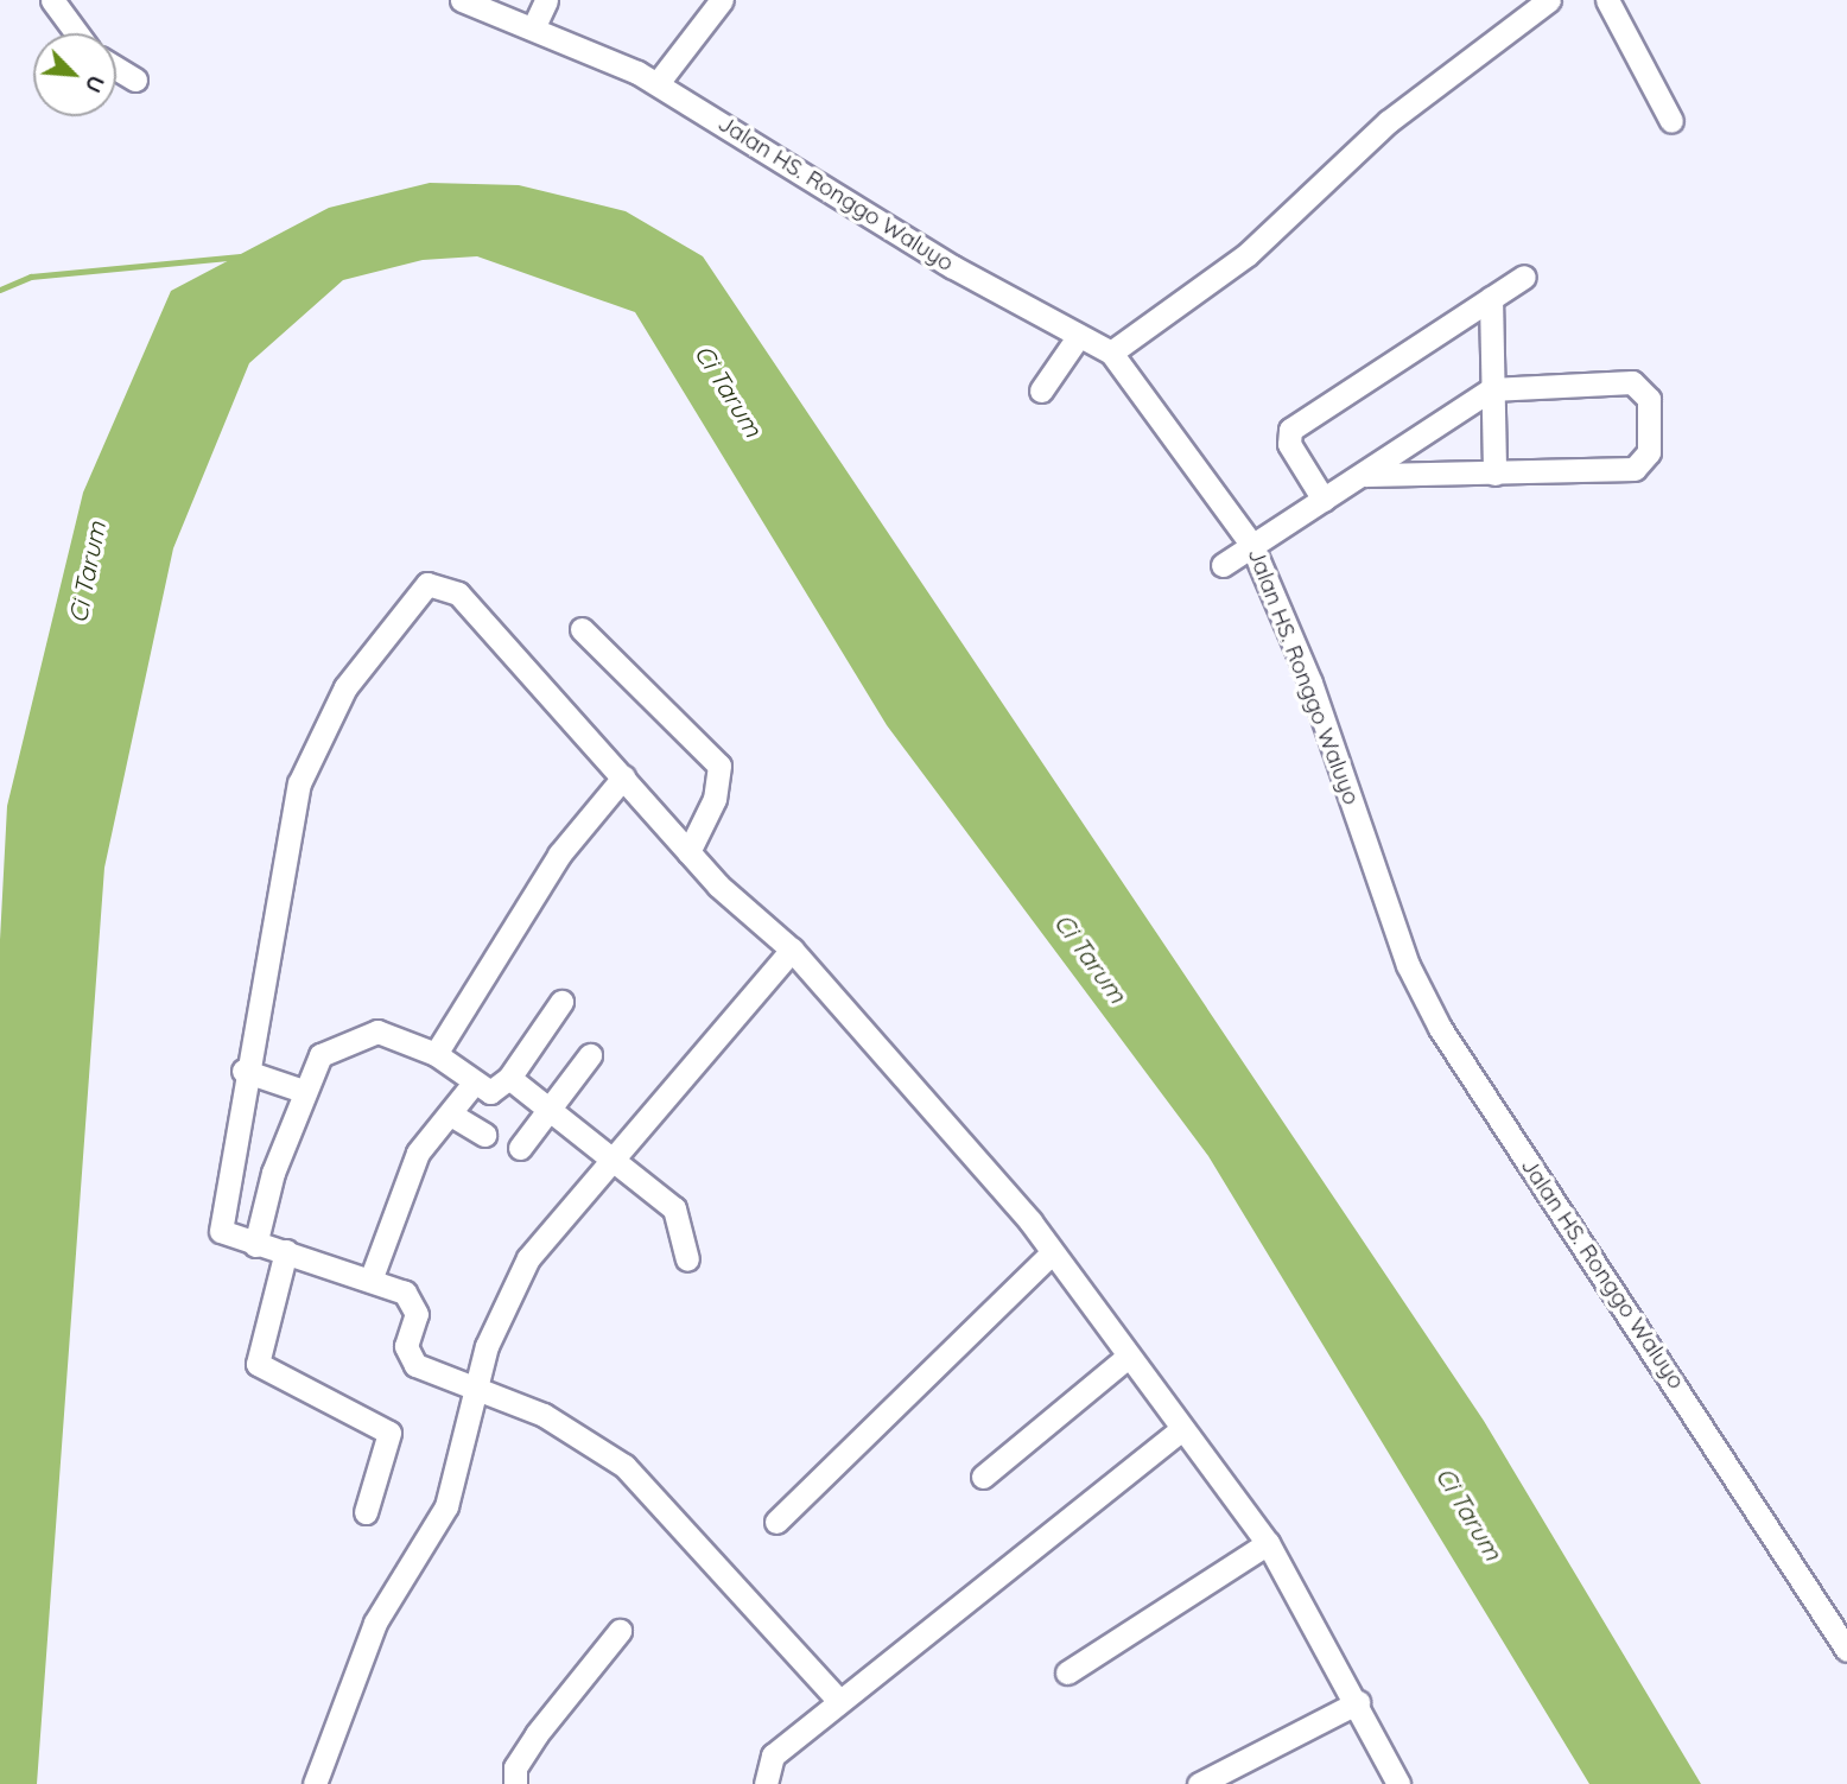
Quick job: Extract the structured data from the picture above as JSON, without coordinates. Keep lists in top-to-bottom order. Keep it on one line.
{"streets":{"street":["Jalan HS. Ronggo Waluyo"]},"water":["Ci Tarum"],"north":"bottom right"}
